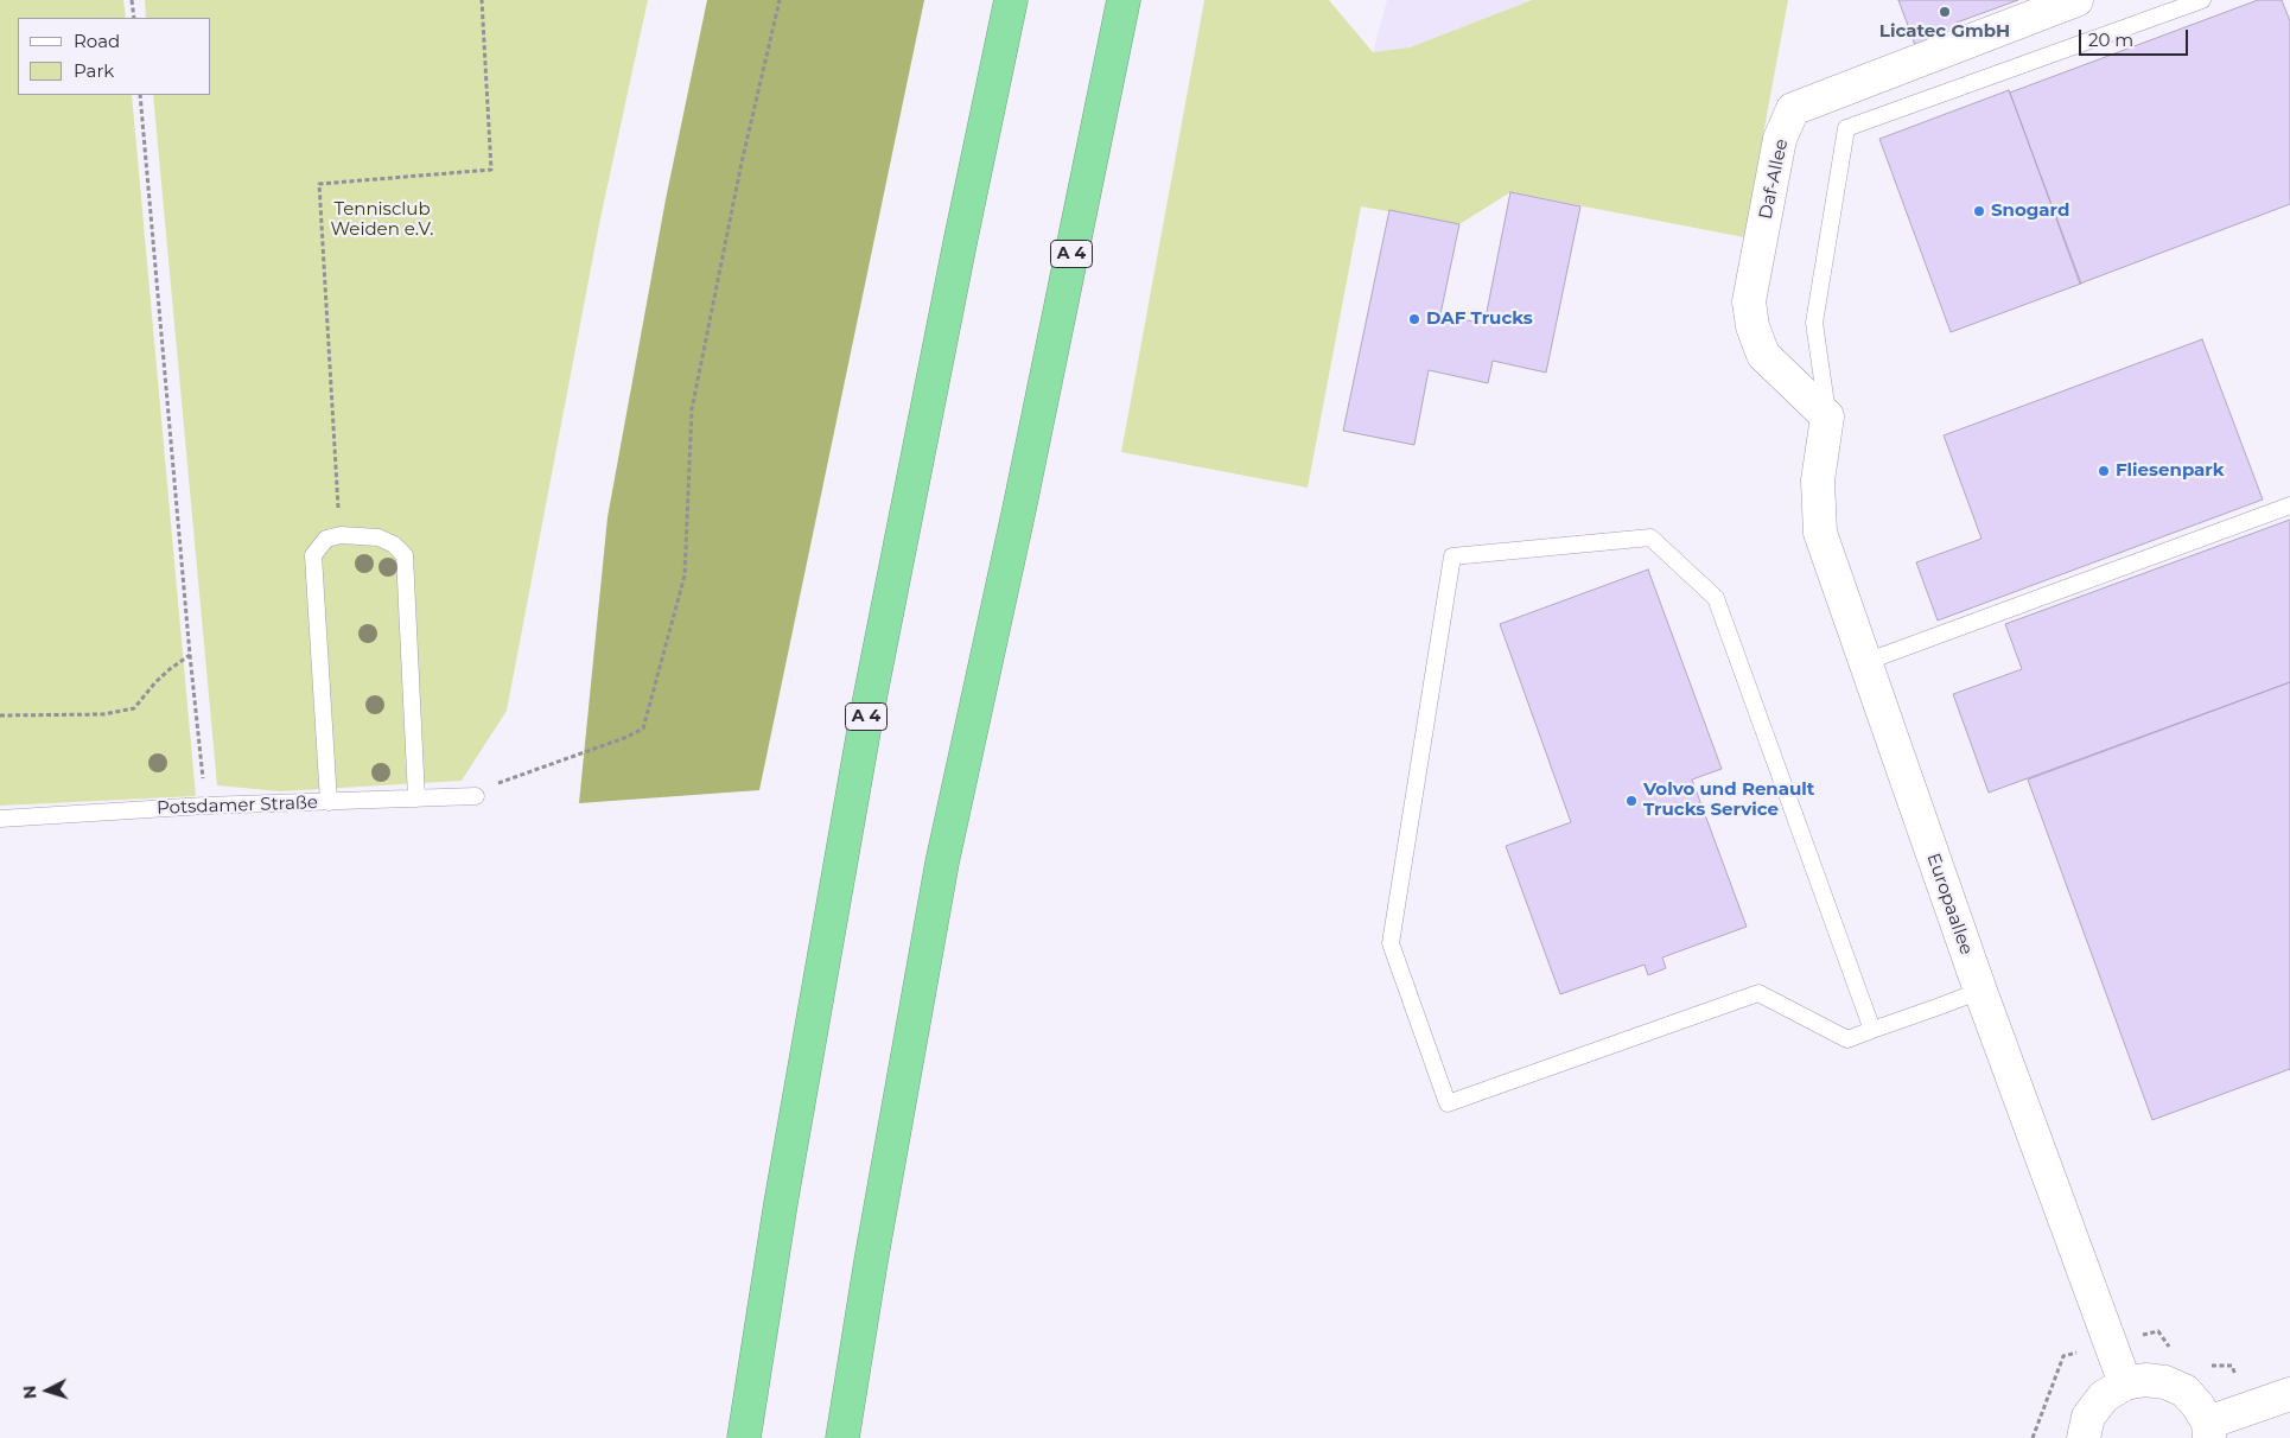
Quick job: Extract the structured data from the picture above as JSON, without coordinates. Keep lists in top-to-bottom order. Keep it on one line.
{"streets":{"highway":["A 4"],"street":["Daf-Allee","Europaallee"],"lane":["Potsdamer Straße"]},"crossings":[["Daf-Allee","Europaallee"]],"parks":["Tennisclub Weiden e.V."],"places":["Licatec GmbH","Snogard","DAF Trucks","Fliesenpark","Volvo und Renault Trucks Service"],"legend":["Road","Park"],"scale_bar":"20 m","north":"left"}
